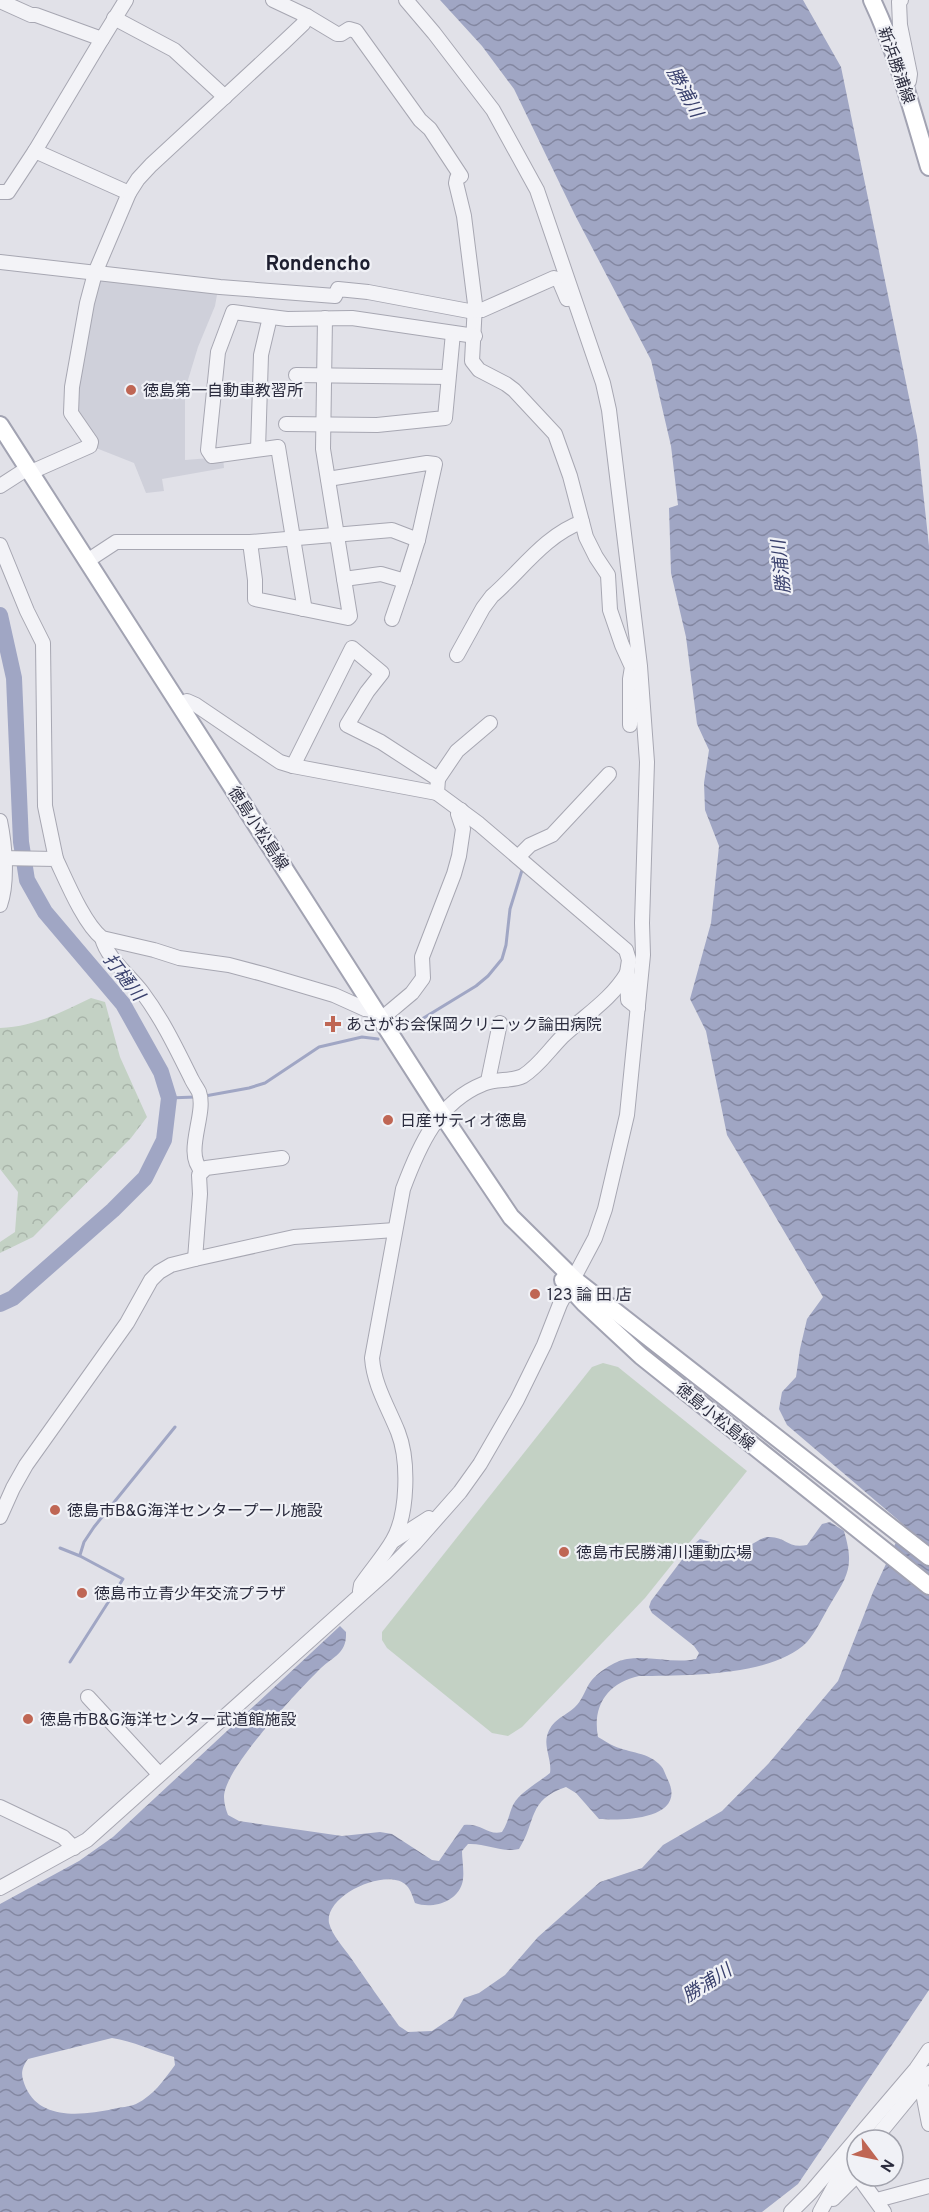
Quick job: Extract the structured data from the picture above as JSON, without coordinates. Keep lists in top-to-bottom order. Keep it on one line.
{"streets":{"main road":["新浜勝浦線","徳島小松島線"]},"districts":["Rondencho"],"water":["勝浦川","打樋川"],"places":{"other":["徳島第一自動車教習所","日産サティオ徳島","123 論 田 店","徳島市B&G海洋センタープール施設","徳島市民勝浦川運動広場","徳島市立青少年交流プラザ","徳島市B&G海洋センター武道館施設"],"health":["あさがお会保岡クリニック論田病院"]},"north":"bottom right"}
